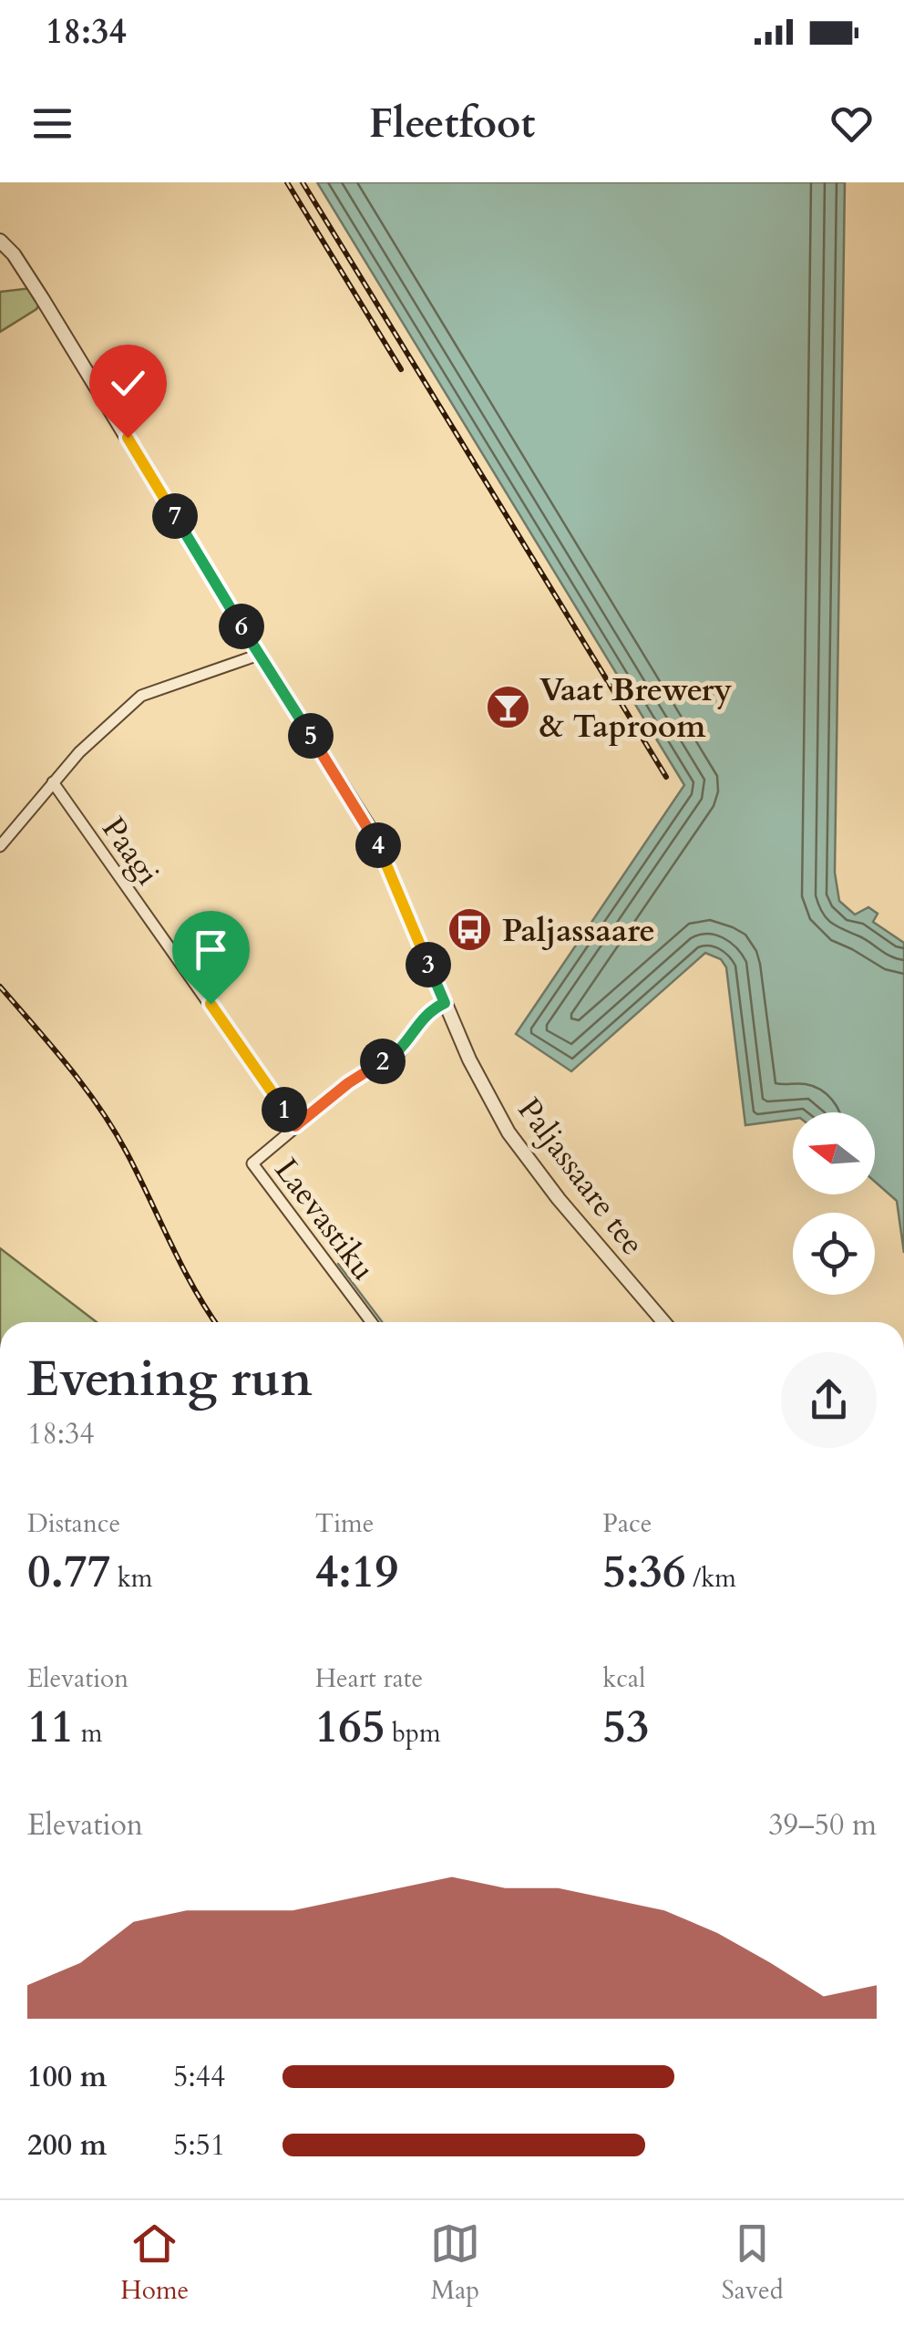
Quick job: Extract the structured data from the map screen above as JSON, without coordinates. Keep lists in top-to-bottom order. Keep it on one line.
{"streets":{"street":["Paagi","Paljassaare tee","Laevastiku"]},"crossings":[["Paagi","Laevastiku"],["Paljassaare tee","Laevastiku"]],"places":{"bar":["Vaat Brewery & Taproom"],"bus stop":["Paljassaare"]},"north":"left","page":{"status":"18:34","header":"Fleetfoot","pins":["7","6","5","4","3","2","1"],"heading":["Evening run","18:34"],"stats":[["Distance","0.77 km"],["Time","4:19"],["Pace","5:36 /km"],["Elevation","11 m"],["Heart rate","165 bpm"],["kcal","53"]],"chart":["Elevation","39–50 m"],"list":[{"name":"100 m","note":"5:44"},{"name":"200 m","note":"5:51"}],"tabs":["Home","Map","Saved"]}}
